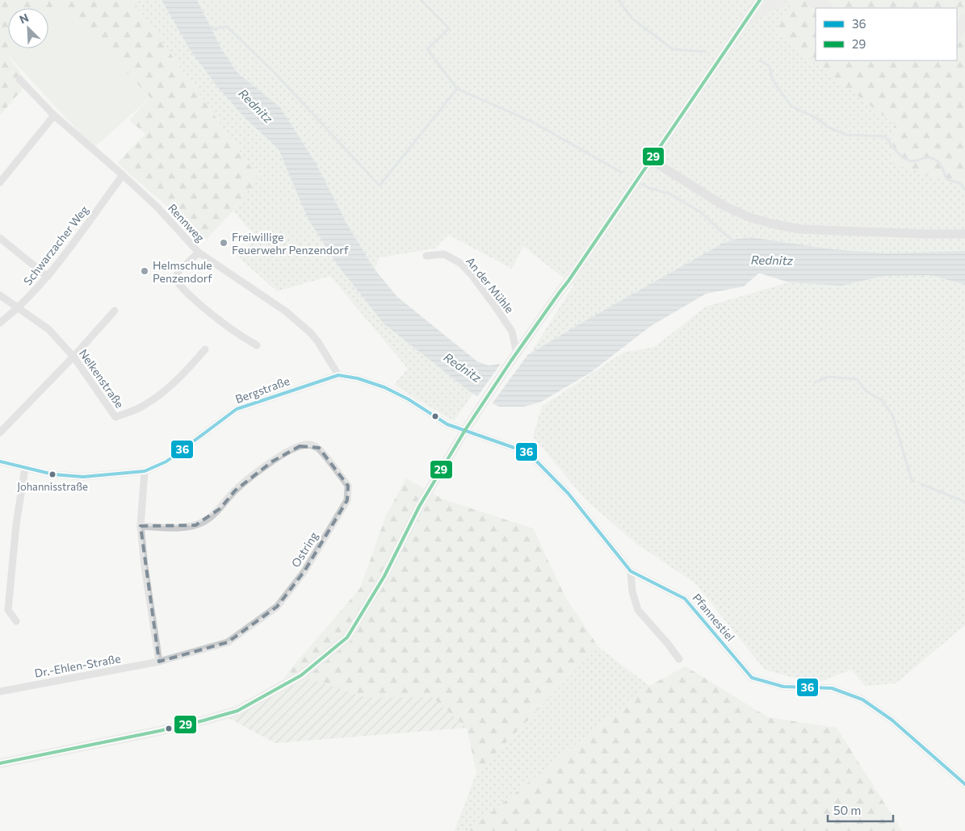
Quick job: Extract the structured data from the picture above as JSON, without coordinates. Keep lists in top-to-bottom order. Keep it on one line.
{"streets":{"street":["Rennweg","Schwarzacher Weg","An der Mühle","Nelkenstraße","Bergstraße","Ostring","Pfannestiel","Dr.-Ehlen-Straße"]},"crossings":[["Rennweg","Schwarzacher Weg"],["Rennweg","Bergstraße"],["Schwarzacher Weg","Nelkenstraße"],["Bergstraße","Pfannestiel"],["Ostring","Dr.-Ehlen-Straße"]],"water":["Rednitz"],"places":["Freiwillige Feuerwehr Penzendorf","Helmschule Penzendorf","Johannisstraße"],"lines":["transit line 29","transit line 36"],"legend":["36","29"],"scale_bar":"50 m","north":"top left"}
